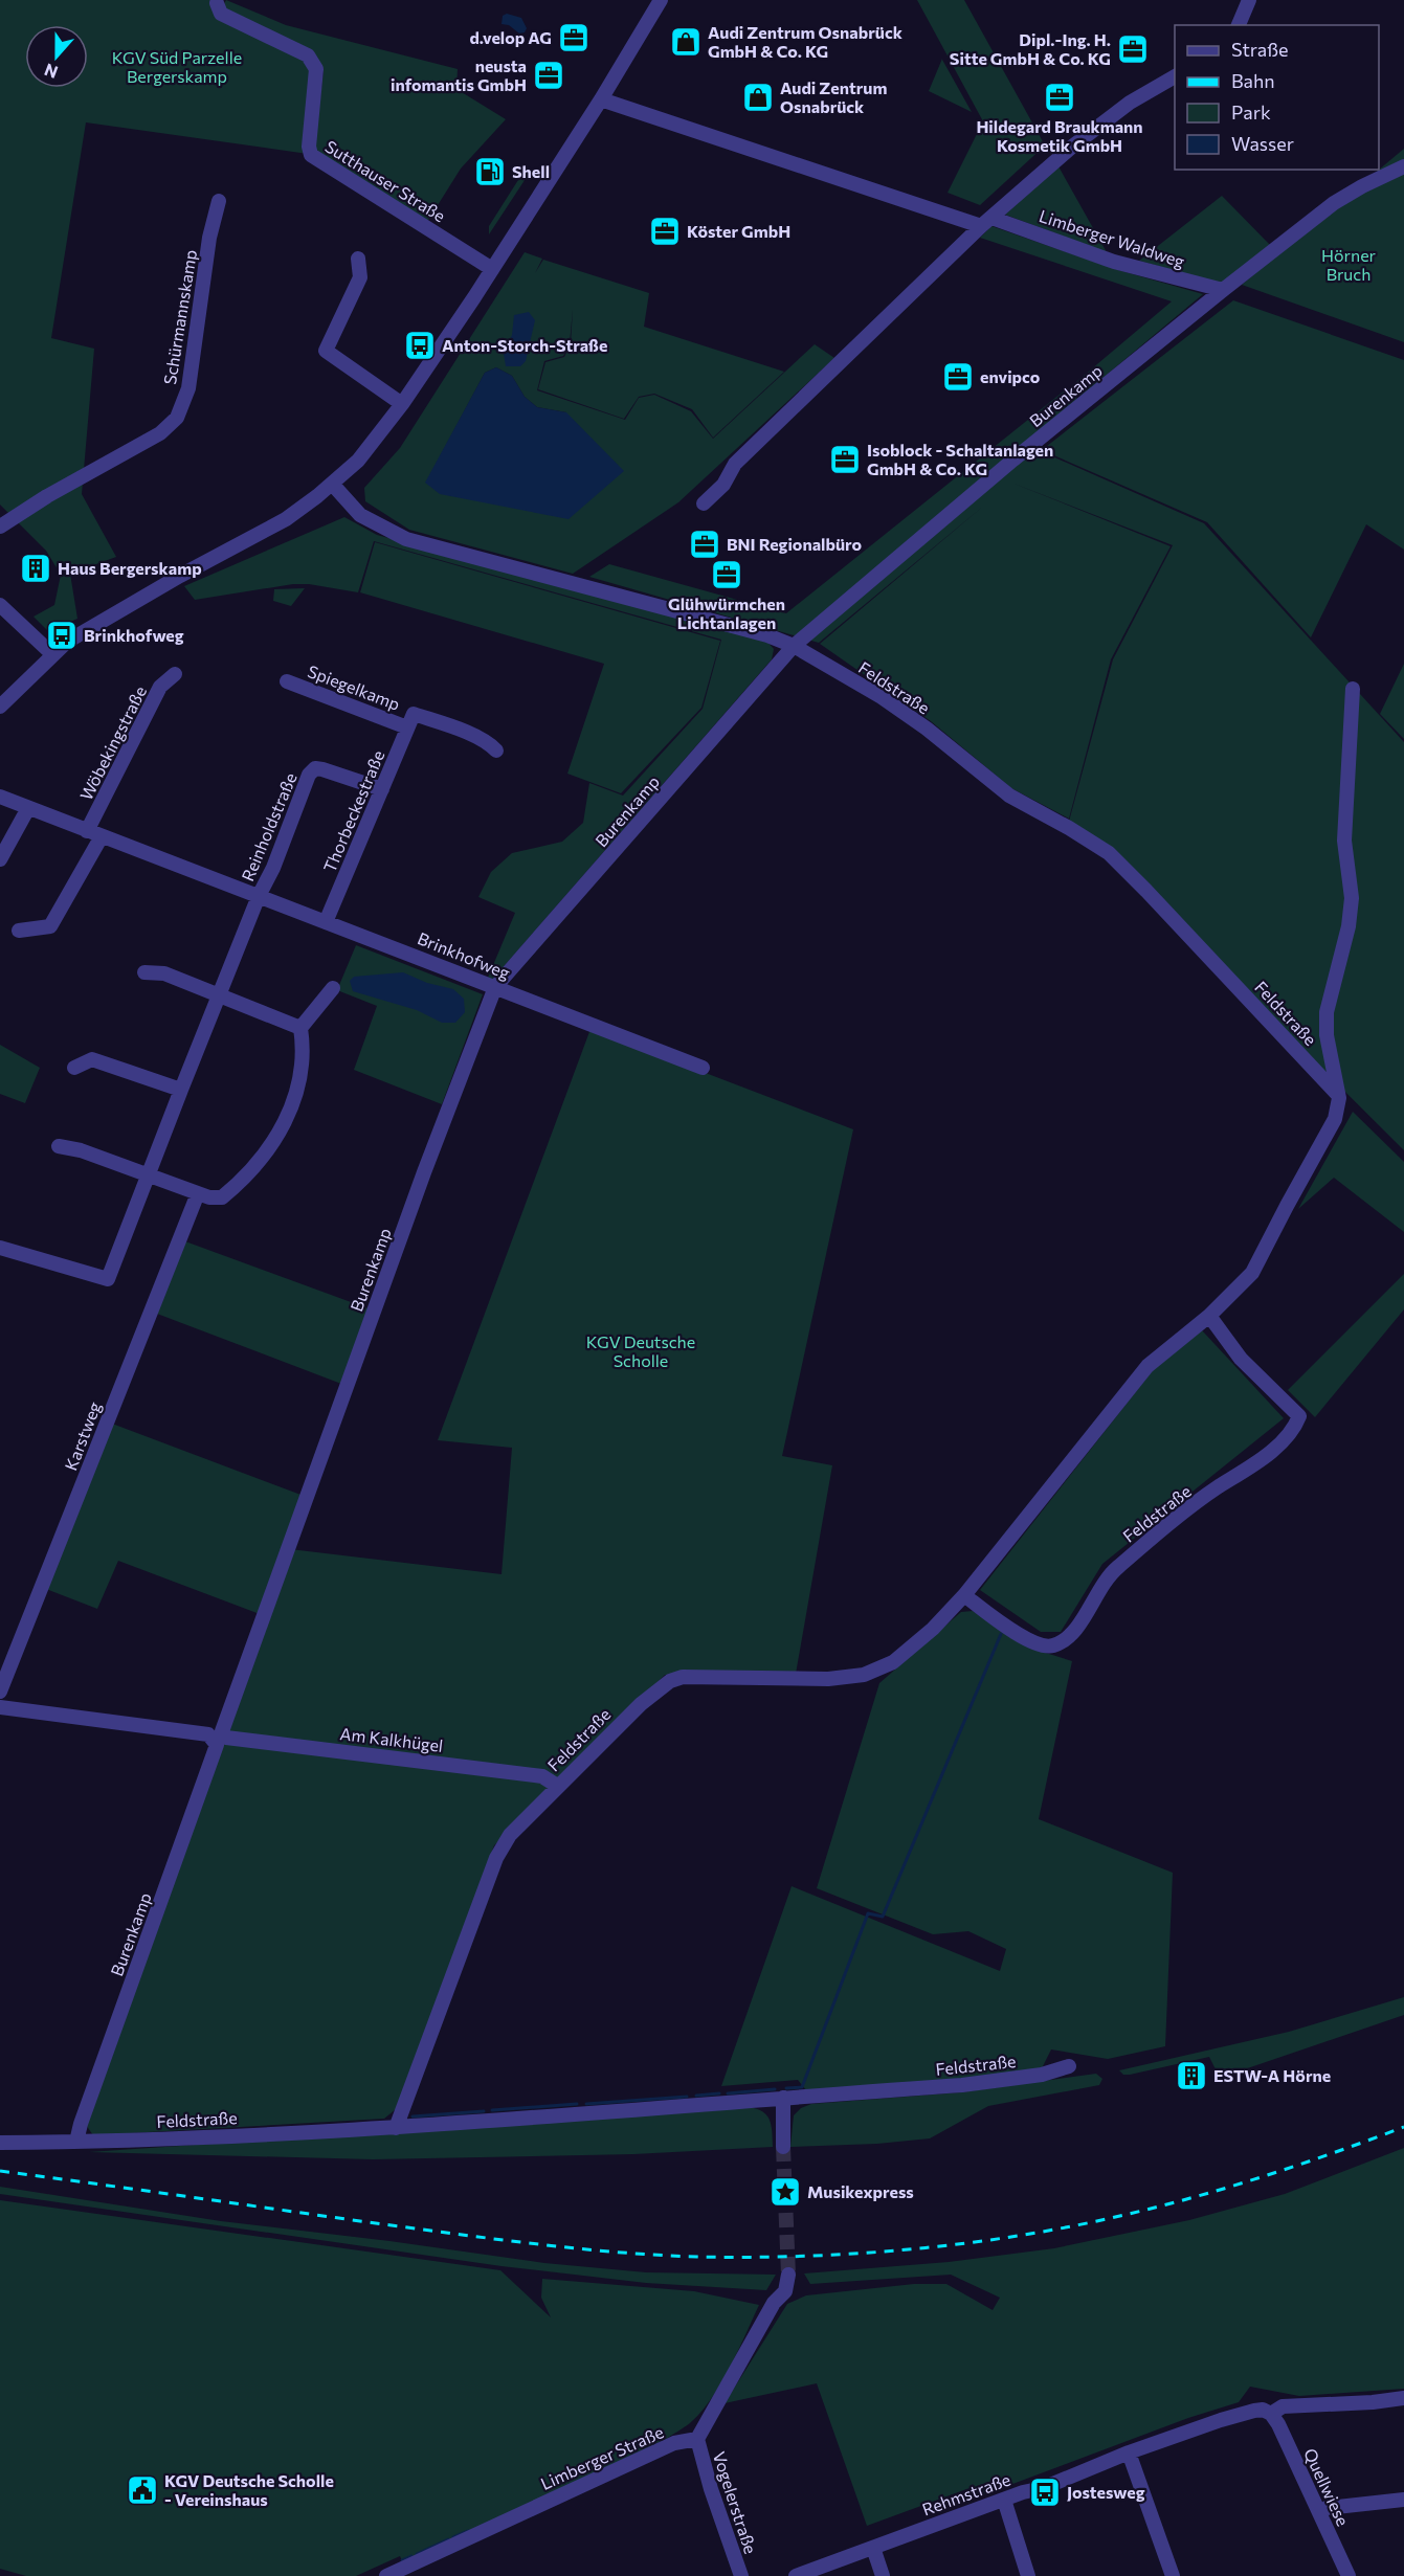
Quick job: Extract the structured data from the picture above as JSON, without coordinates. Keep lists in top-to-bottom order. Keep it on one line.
{"streets":{"street":["Sutthauser Straße","Limberger Waldweg","Schürmannskamp","Burenkamp","Spiegelkamp","Feldstraße","Wöbekingstraße","Thorbeckestraße","Reinholdstraße","Brinkhofweg","Karstweg","Am Kalkhügel","Limberger Straße","Quellwiese","Rehmstraße","Vogelerstraße"]},"crossings":[["Limberger Waldweg","Burenkamp"],["Burenkamp","Feldstraße"],["Burenkamp","Brinkhofweg"],["Burenkamp","Am Kalkhügel"],["Spiegelkamp","Thorbeckestraße"],["Feldstraße","Am Kalkhügel"],["Wöbekingstraße","Brinkhofweg"],["Thorbeckestraße","Reinholdstraße"],["Thorbeckestraße","Brinkhofweg"],["Reinholdstraße","Brinkhofweg"],["Limberger Straße","Vogelerstraße"],["Quellwiese","Rehmstraße"]],"parks":["KGV Süd Parzelle Bergerskamp","Hörner Bruch","KGV Deutsche Scholle"],"places":{"office":["d.velop AG","Dipl.-Ing. H. Sitte GmbH & Co. KG","neusta infomantis GmbH","Hildegard Braukmann Kosmetik GmbH","Köster GmbH","envipco","Isoblock - Schaltanlagen GmbH & Co. KG","BNI Regionalbüro","Glühwürmchen Lichtanlagen"],"shop":["Audi Zentrum Osnabrück GmbH & Co. KG","Audi Zentrum Osnabrück"],"fuel station":["Shell"],"bus stop":["Anton-Storch-Straße","Brinkhofweg","Jostesweg"],"building":["Haus Bergerskamp","ESTW-A Hörne"],"place":["Musikexpress"],"public building":["KGV Deutsche Scholle - Vereinshaus"]},"legend":["Straße","Bahn","Park","Wasser"],"north":"bottom"}
